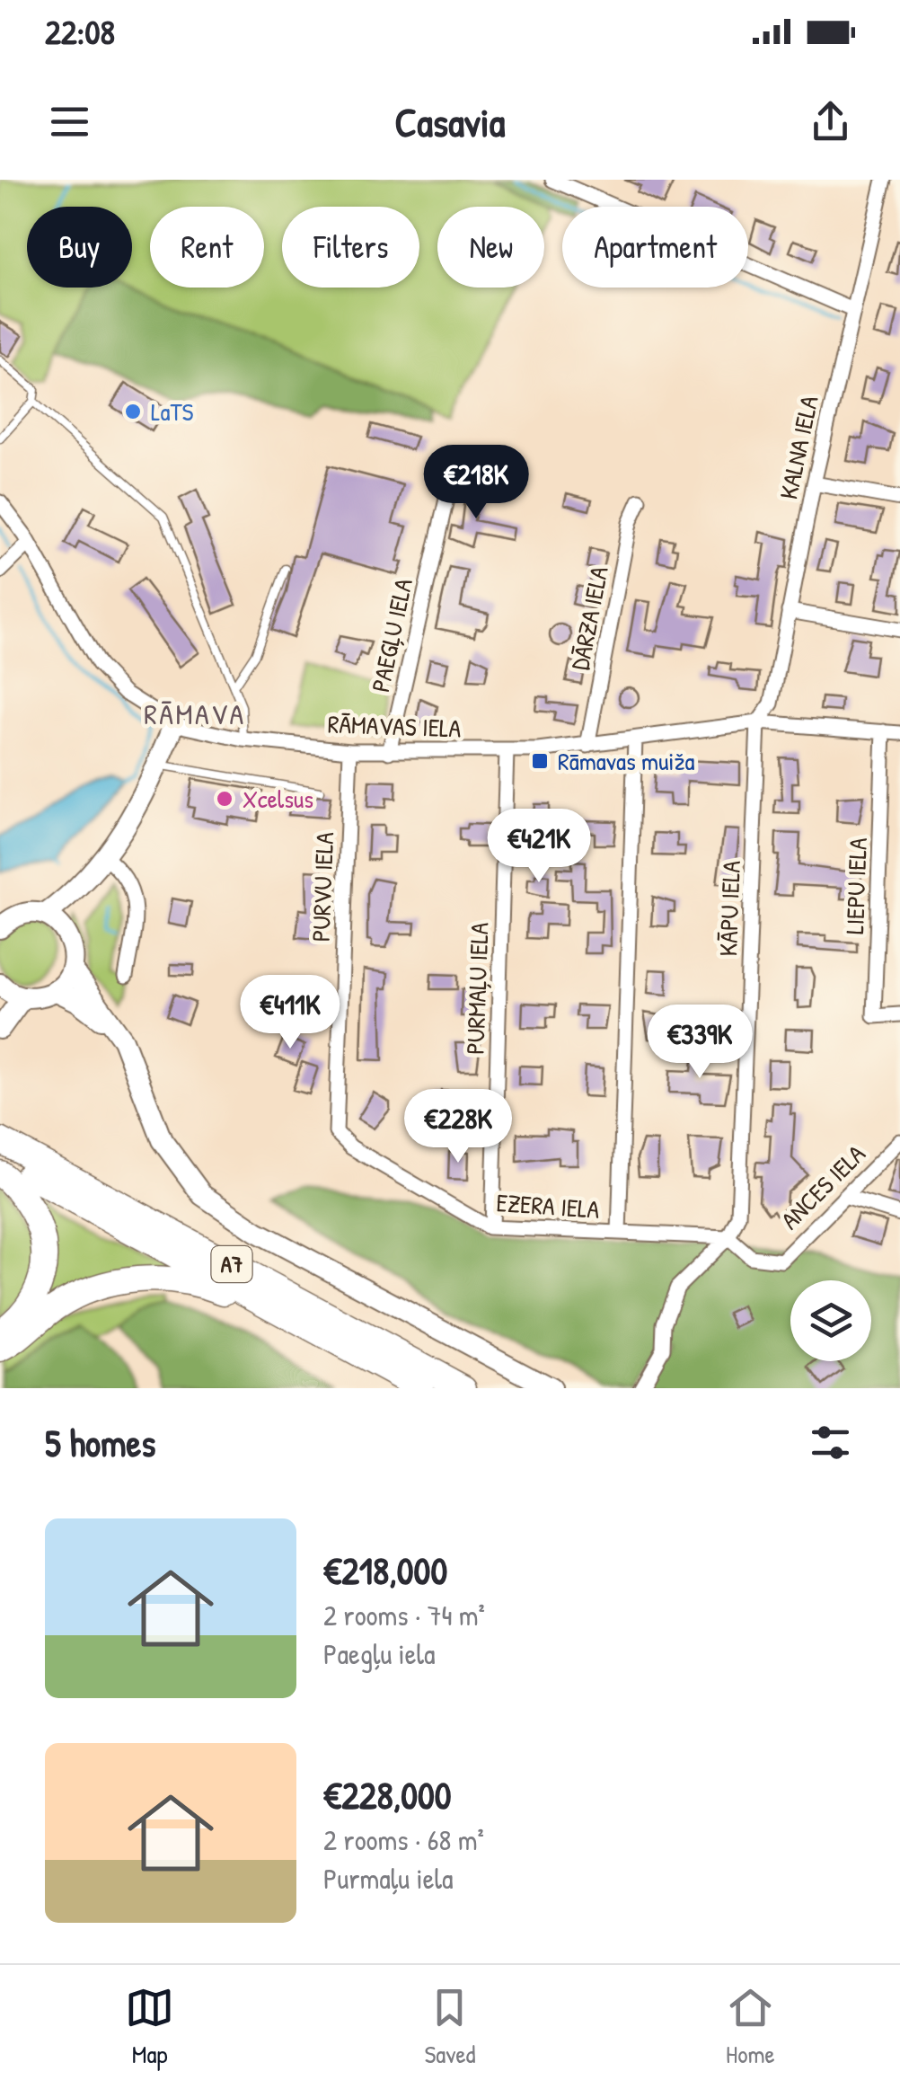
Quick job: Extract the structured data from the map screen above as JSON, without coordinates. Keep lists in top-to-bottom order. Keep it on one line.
{"streets":{"highway":["A7"],"street":["KALNA IELA","DĀRZA IELA","PAEGĻU IELA","RĀMAVAS IELA","LIEPU IELA","PURVU IELA","KĀPU IELA","PURMAĻU IELA","ANCES IELA","EZERA IELA"]},"crossings":[["KALNA IELA","RĀMAVAS IELA"],["KALNA IELA","KĀPU IELA"],["DĀRZA IELA","RĀMAVAS IELA"],["PAEGĻU IELA","RĀMAVAS IELA"],["RĀMAVAS IELA","LIEPU IELA"],["RĀMAVAS IELA","PURVU IELA"],["RĀMAVAS IELA","KĀPU IELA"],["RĀMAVAS IELA","PURMAĻU IELA"],["PURVU IELA","EZERA IELA"],["KĀPU IELA","ANCES IELA"],["KĀPU IELA","EZERA IELA"],["PURMAĻU IELA","EZERA IELA"],["ANCES IELA","EZERA IELA"]],"districts":["RĀMAVA"],"places":{"other":["LaTS","Xcelsus"],"transit":["Rāmavas muiža"]},"page":{"status":"22:08","header":"Casavia","chip":["Buy","Rent","Filters","New","Apartment"],"price":["€218K","€421K","€411K","€339K","€228K"],"heading":"5 homes","list":[{"name":"€218,000","note":"2 rooms · 74 m² · Paegļu iela"},{"name":"€228,000","note":"2 rooms · 68 m² · Purmaļu iela"}],"tabs":["Map","Saved","Home"]}}
